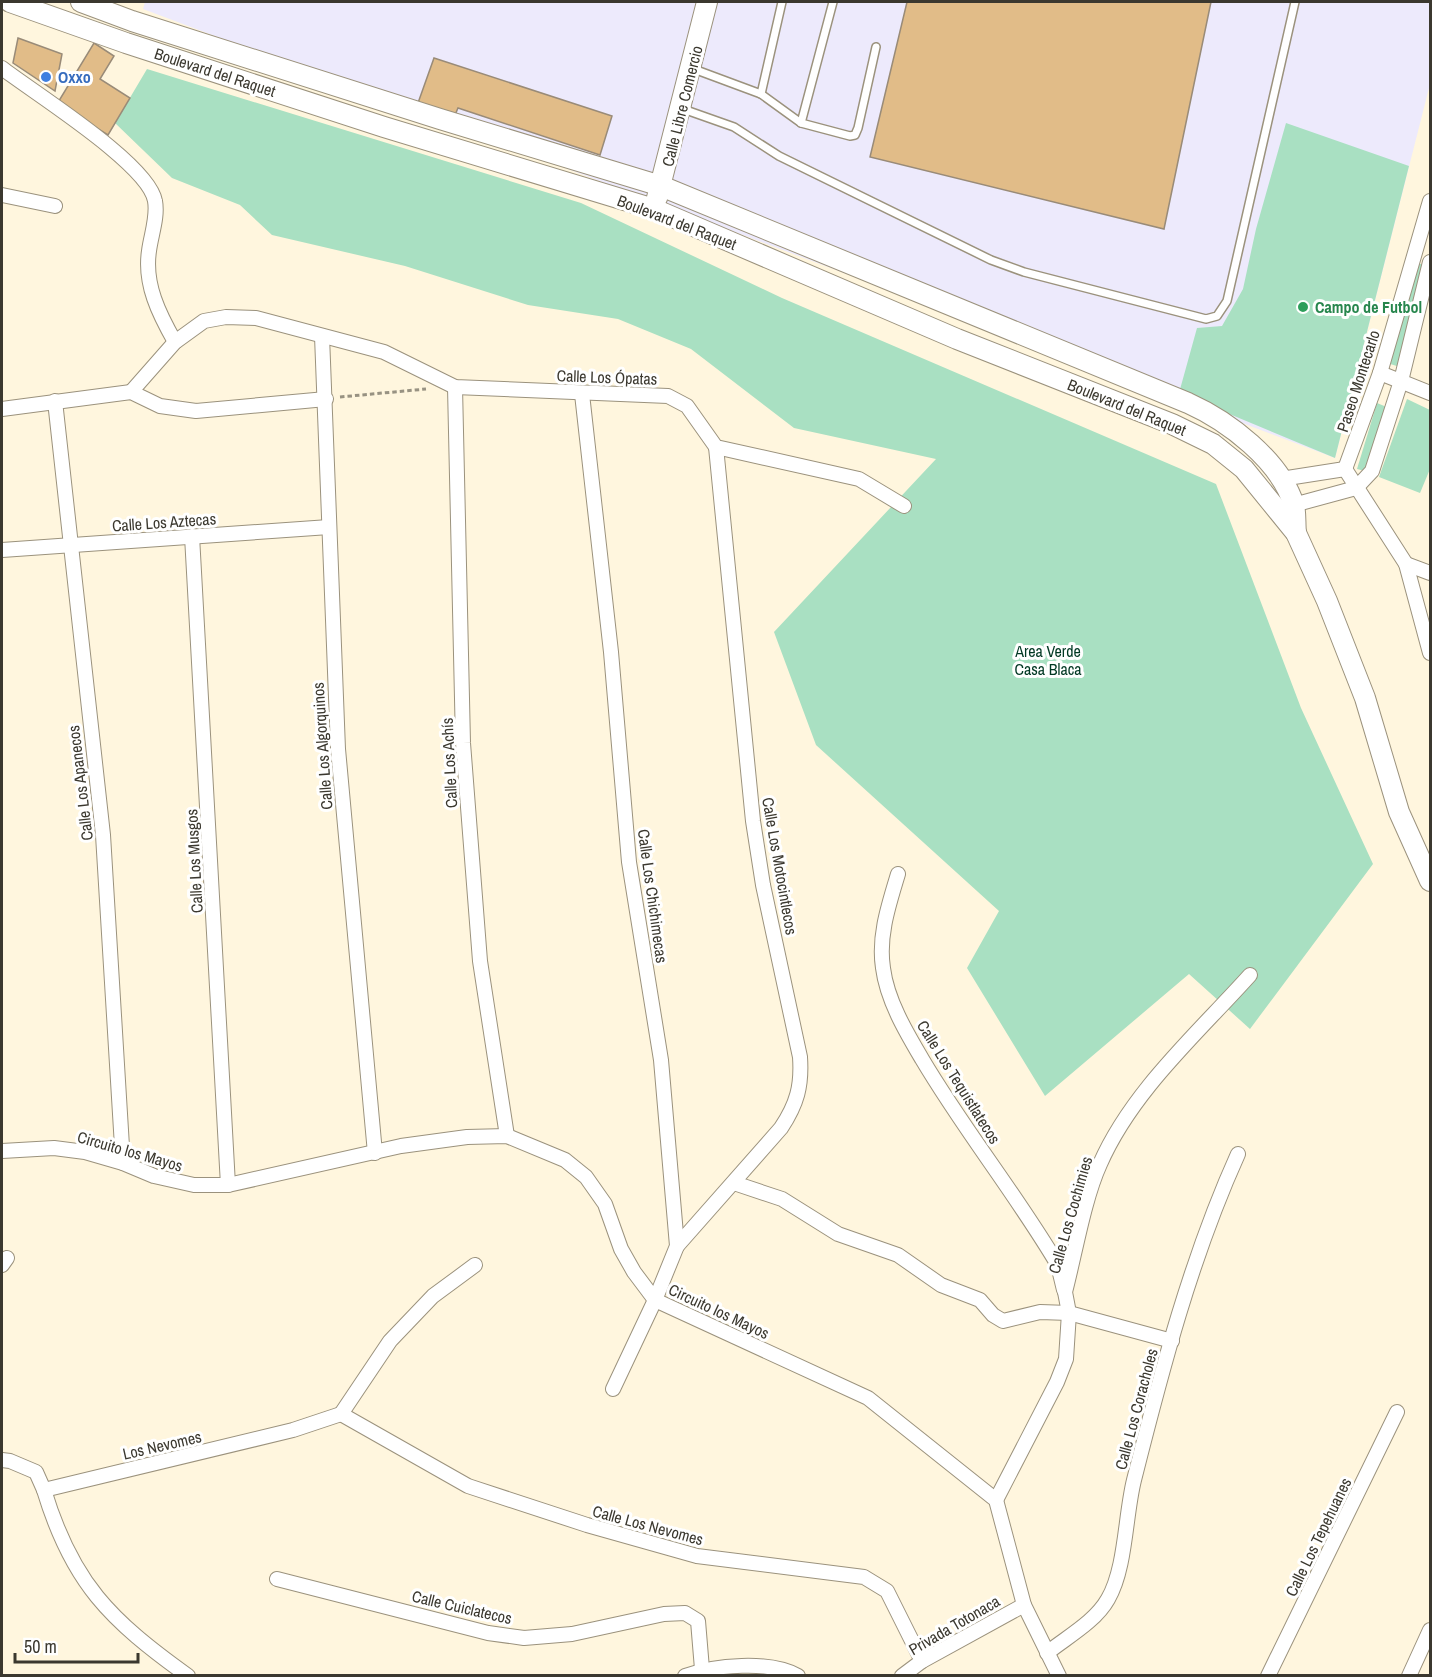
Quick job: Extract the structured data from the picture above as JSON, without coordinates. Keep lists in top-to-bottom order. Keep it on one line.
{"streets":{"street":["Boulevard del Raquet","Calle Libre Comercio","Calle Los Ópatas","Paseo Montecarlo","Calle Los Aztecas","Calle Los Algorquinos","Calle Los Achís","Calle Los Apanecos","Calle Los Musgos","Calle Los Motocintlecos","Calle Los Chichimecas","Calle Los Tequistlatecos","Circuito los Mayos","Calle Los Cochimies","Calle Los Coracholes","Los Nevomes","Calle Los Nevomes","Calle Los Tepehuanes","Calle Cuiclatecos","Privada Totonaca"]},"crossings":[["Boulevard del Raquet","Calle Libre Comercio"],["Calle Los Ópatas","Calle Los Algorquinos"],["Calle Los Ópatas","Calle Los Achís"],["Calle Los Ópatas","Calle Los Motocintlecos"],["Calle Los Ópatas","Calle Los Chichimecas"],["Calle Los Aztecas","Calle Los Algorquinos"],["Calle Los Aztecas","Calle Los Apanecos"],["Calle Los Aztecas","Calle Los Musgos"],["Calle Los Algorquinos","Circuito los Mayos"],["Calle Los Achís","Circuito los Mayos"],["Calle Los Apanecos","Circuito los Mayos"],["Calle Los Musgos","Circuito los Mayos"],["Calle Los Motocintlecos","Calle Los Chichimecas"],["Calle Los Chichimecas","Circuito los Mayos"],["Calle Los Tequistlatecos","Calle Los Cochimies"],["Circuito los Mayos","Calle Los Cochimies"],["Los Nevomes","Calle Los Nevomes"],["Calle Los Nevomes","Privada Totonaca"]],"parks":["Area Verde Casa Blaca"],"places":["Oxxo","Campo de Futbol"],"scale_bar":"50 m"}
